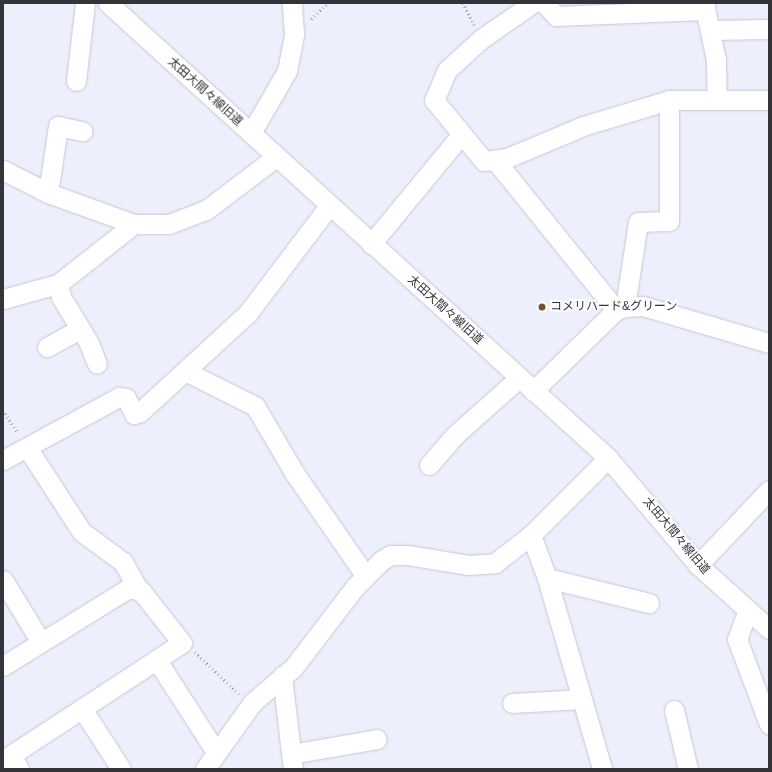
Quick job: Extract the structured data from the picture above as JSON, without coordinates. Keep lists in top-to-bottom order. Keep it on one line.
{"streets":{"street":["太田大間々線旧道"]},"places":["コメリハード&グリーン"]}
